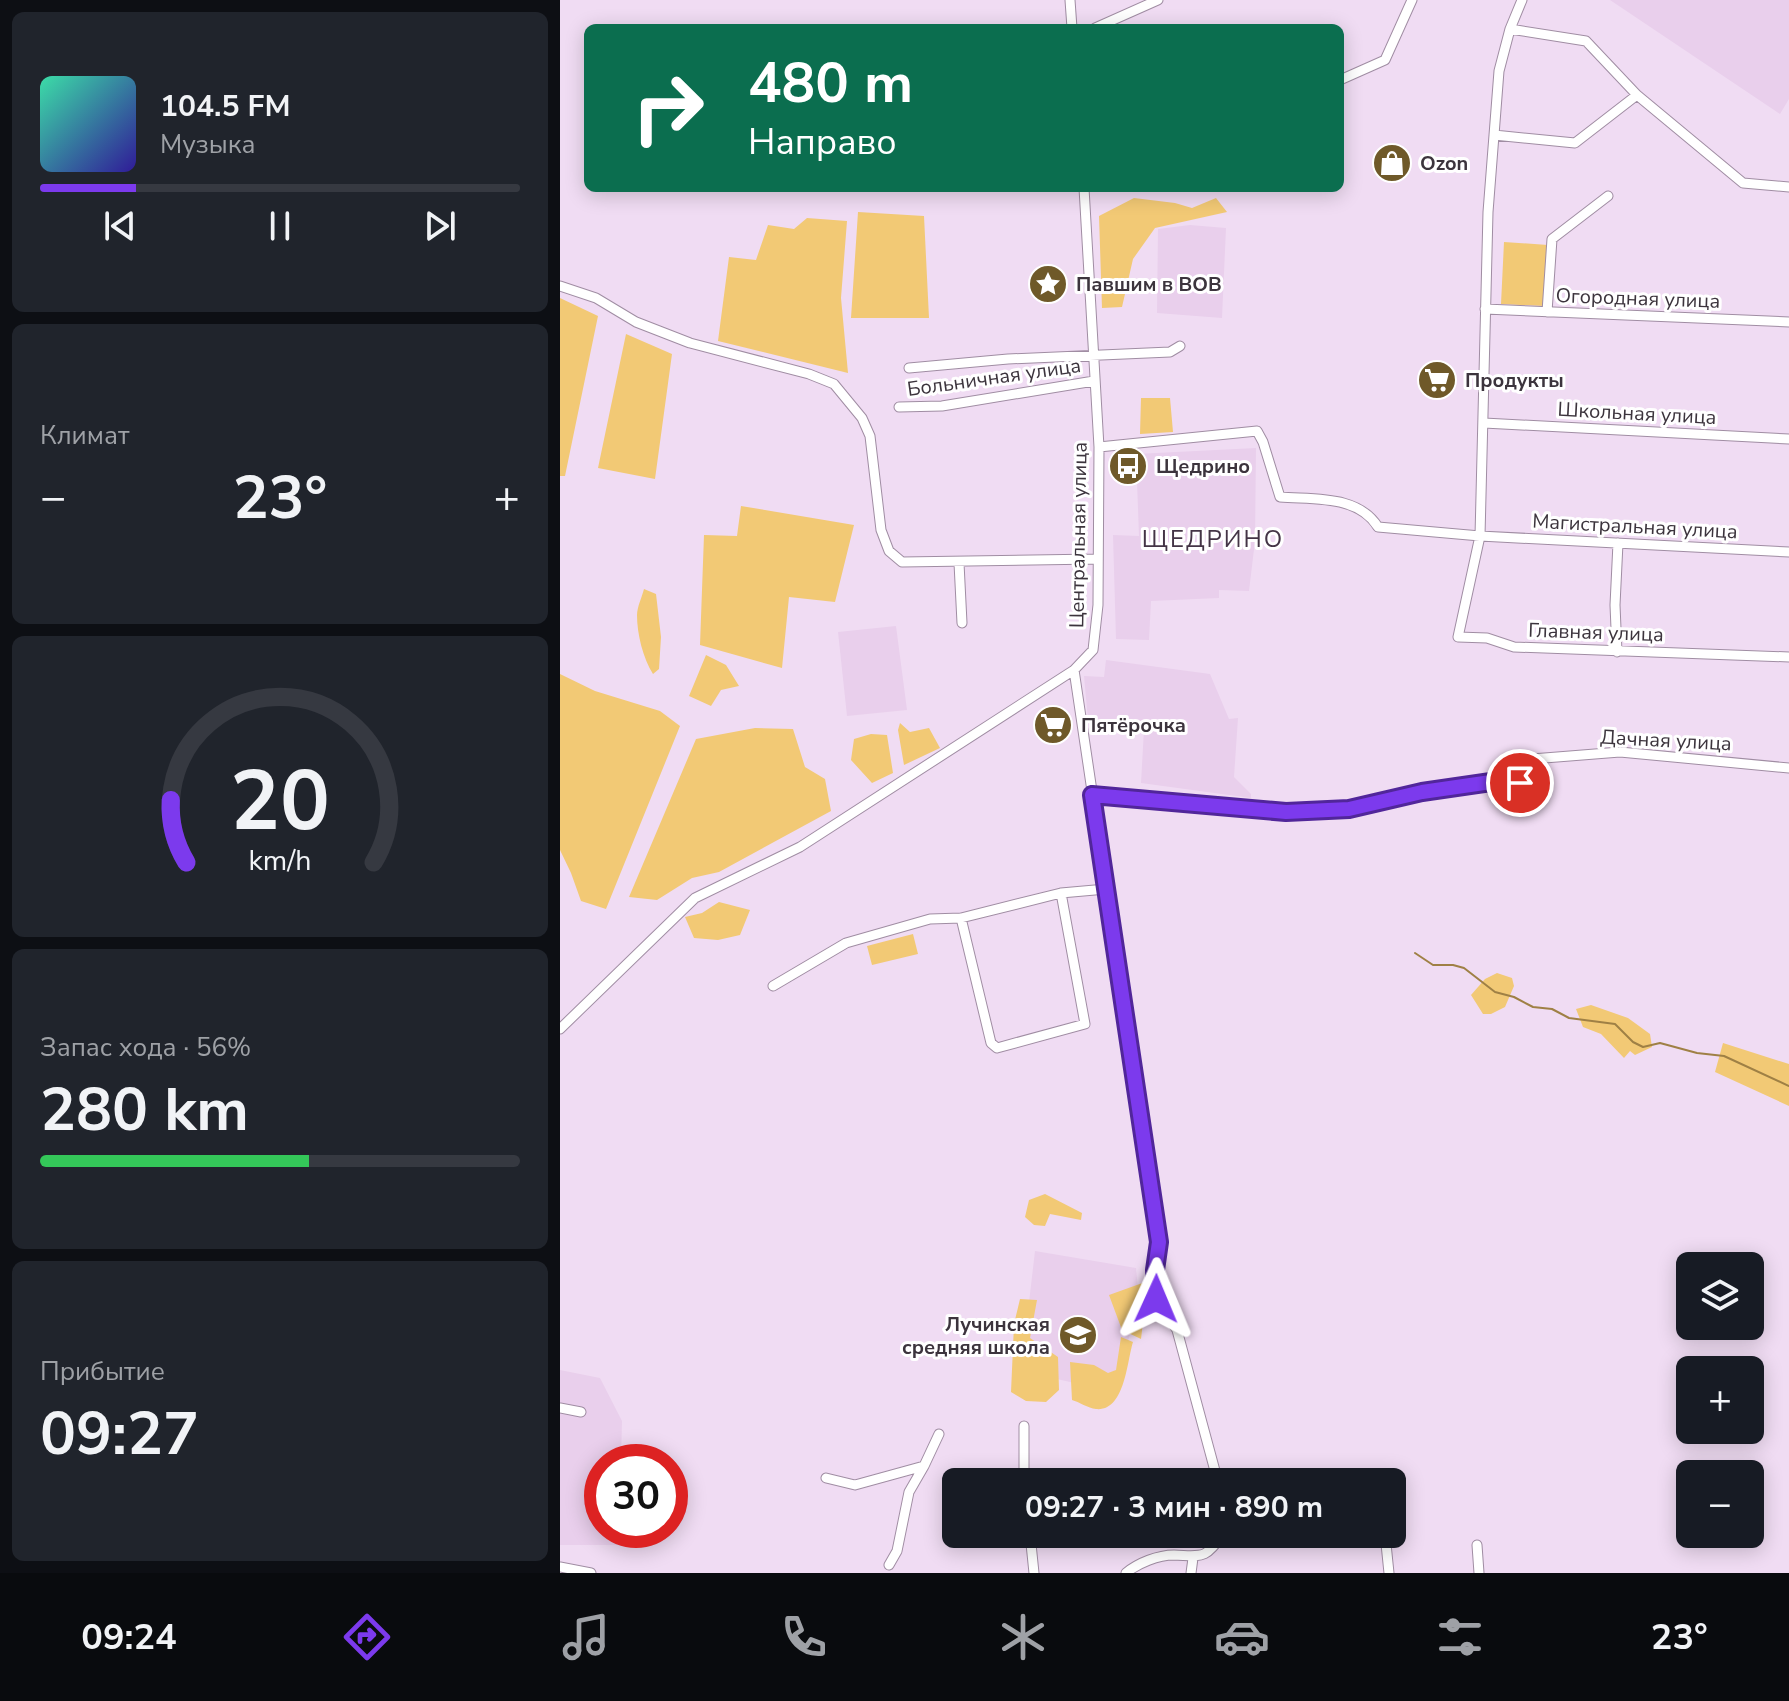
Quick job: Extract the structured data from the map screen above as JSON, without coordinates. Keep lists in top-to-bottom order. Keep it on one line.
{"streets":{"street":["Огородная улица","Больничная улица","Школьная улица","Магистральная улица","Центральная улица","Главная улица","Дачная улица"]},"crossings":[["Больничная улица","Центральная улица"],["Магистральная улица","Центральная улица"],["Магистральная улица","Главная улица"]],"districts":["ЩЕДРИНО"],"places":{"shop":["Ozon"],"place":["Павшим в ВОВ"],"supermarket":["Продукты","Пятёрочка"],"bus stop":["Щедрино"],"school or university":["Лучинская средняя школа"]},"page":{"turn":["480 m","Направо"],"song":["104.5 FM","Музыка"],"tile":["Климат",["Запас хода · 56%","280 km"],["Прибытие","09:27"]],"heat":["−","23°","+"],"map_buttons":["+","−"],"limit":"30","trip":"09:27 · 3 мин · 890 m","tabs":["09:24","23°"],"gauge":["20","km/h"]}}
